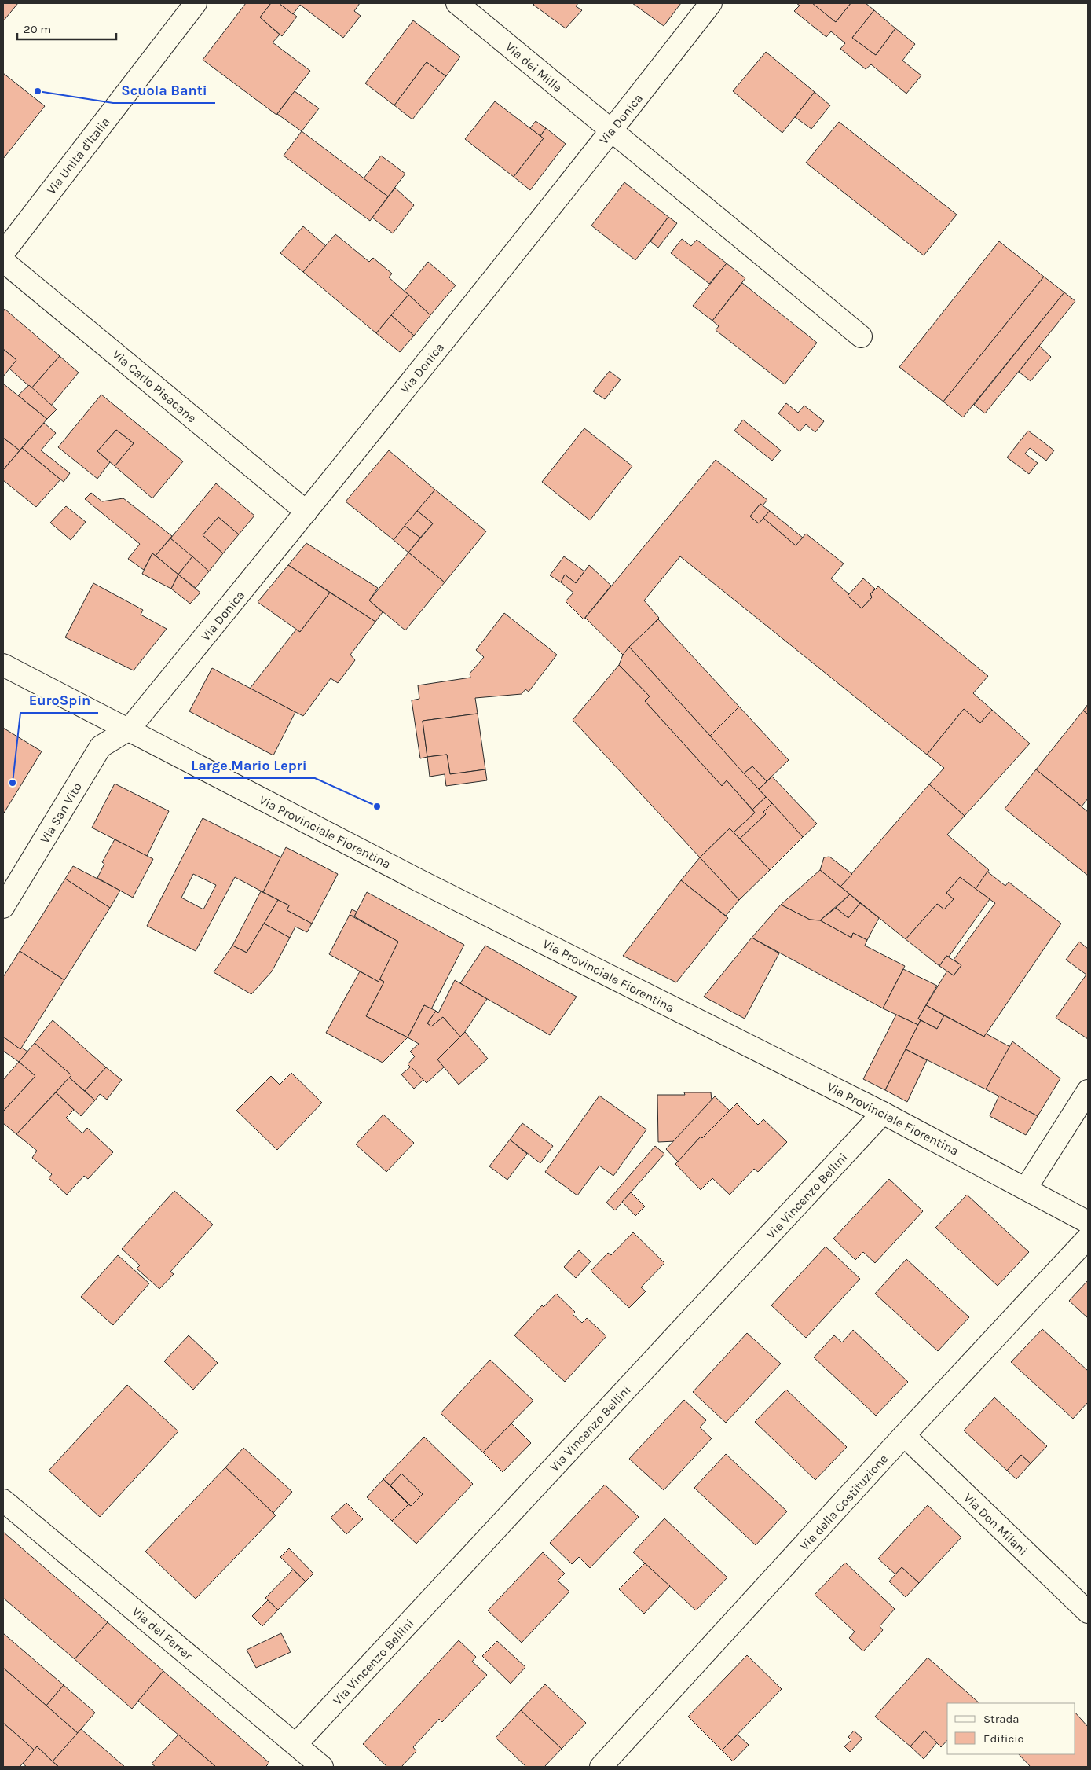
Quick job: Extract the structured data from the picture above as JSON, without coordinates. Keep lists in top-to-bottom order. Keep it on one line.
{"streets":{"street":["Via dei Mille","Via Donica","Via Unità d'Italia","Via Carlo Pisacane","Via San Vito","Via Provinciale Fiorentina","Via Vincenzo Bellini","Via della Costituzione","Via Don Milani","Via del Ferrer"]},"crossings":[["Via dei Mille","Via Donica"],["Via Donica","Via Carlo Pisacane"],["Via Donica","Via San Vito"],["Via Donica","Via Provinciale Fiorentina"],["Via San Vito","Via Provinciale Fiorentina"],["Via Provinciale Fiorentina","Via Vincenzo Bellini"],["Via Vincenzo Bellini","Via del Ferrer"],["Via della Costituzione","Via Don Milani"]],"places":["Scuola Banti","EuroSpin","Large Mario Lepri"],"legend":["Strada","Edificio"],"scale_bar":"20 m"}
